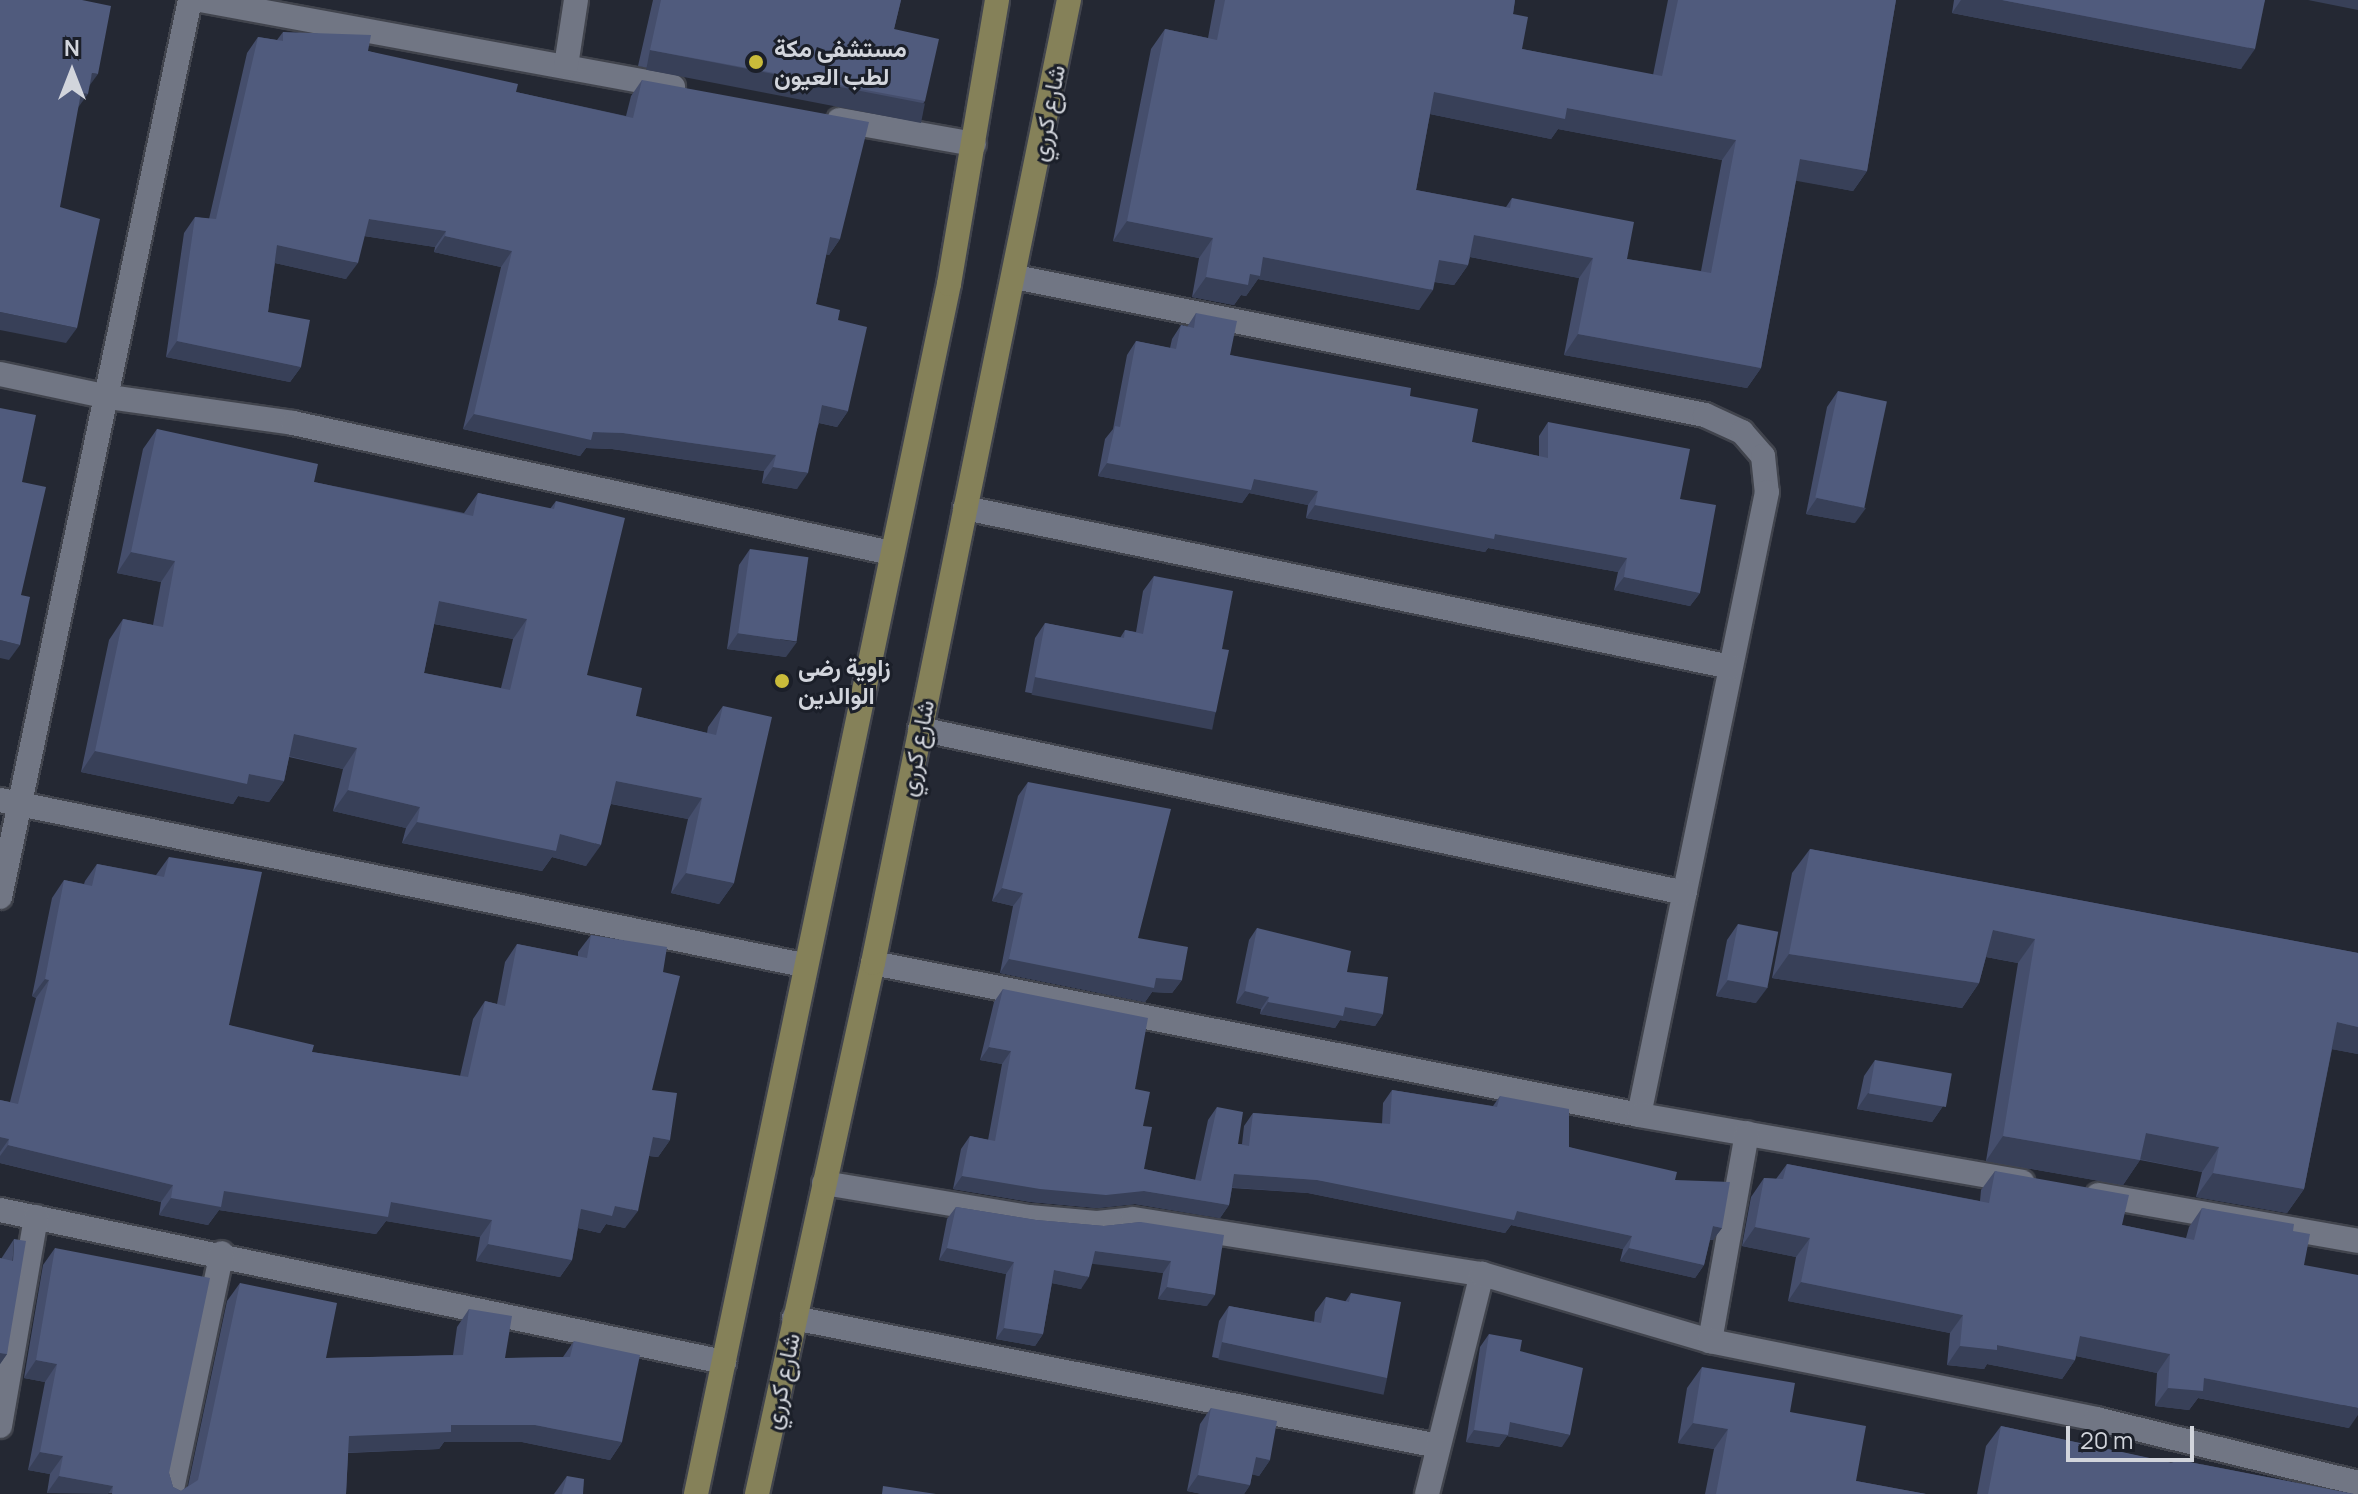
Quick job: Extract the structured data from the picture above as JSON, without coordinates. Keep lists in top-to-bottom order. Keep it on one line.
{"streets":{"main road":["شارع كرري"]},"places":["مستشفى مكة لطب العيون","زاوية رضى الوالدين"],"scale_bar":"20 m","north":"top"}
